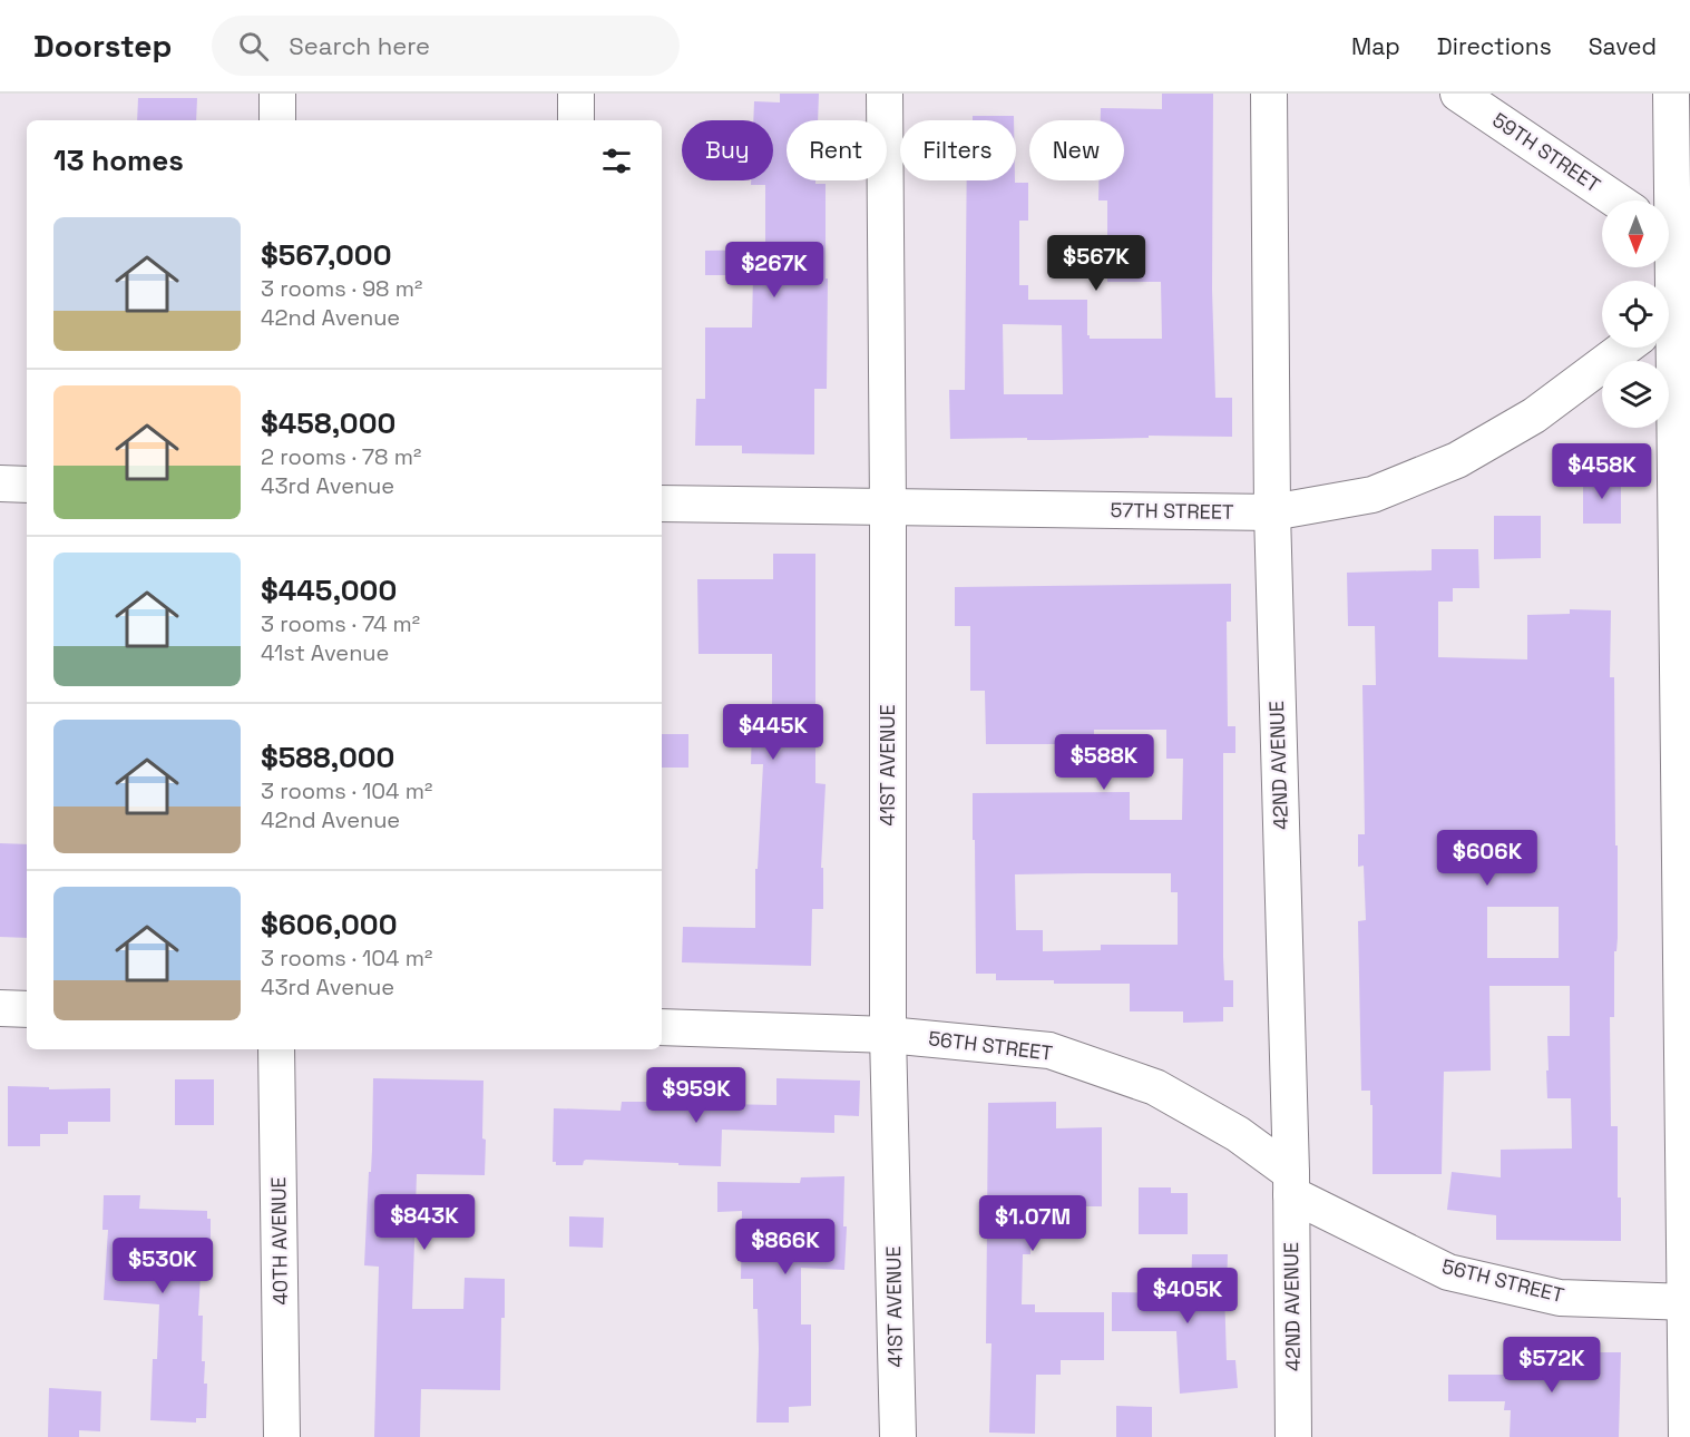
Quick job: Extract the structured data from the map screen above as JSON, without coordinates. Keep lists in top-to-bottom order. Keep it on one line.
{"streets":{"street":["59TH STREET","57TH STREET","41ST AVENUE","42ND AVENUE","56TH STREET","40TH AVENUE"]},"crossings":[["57TH STREET","41ST AVENUE"],["57TH STREET","42ND AVENUE"],["41ST AVENUE","56TH STREET"],["42ND AVENUE","56TH STREET"]],"north":"bottom","page":{"header":"Doorstep","search":"Search here","nav":["Map","Directions","Saved"],"chip":["Buy","Rent","Filters","New"],"heading":"13 homes","list":[{"name":"$567,000","note":"3 rooms · 98 m² · 42nd Avenue"},{"name":"$458,000","note":"2 rooms · 78 m² · 43rd Avenue"},{"name":"$445,000","note":"3 rooms · 74 m² · 41st Avenue"},{"name":"$588,000","note":"3 rooms · 104 m² · 42nd Avenue"},{"name":"$606,000","note":"3 rooms · 104 m² · 43rd Avenue"}],"price":["$567K","$267K","$458K","$445K","$588K","$606K","$959K","$843K","$1.07M","$866K","$530K","$405K","$572K"]}}
